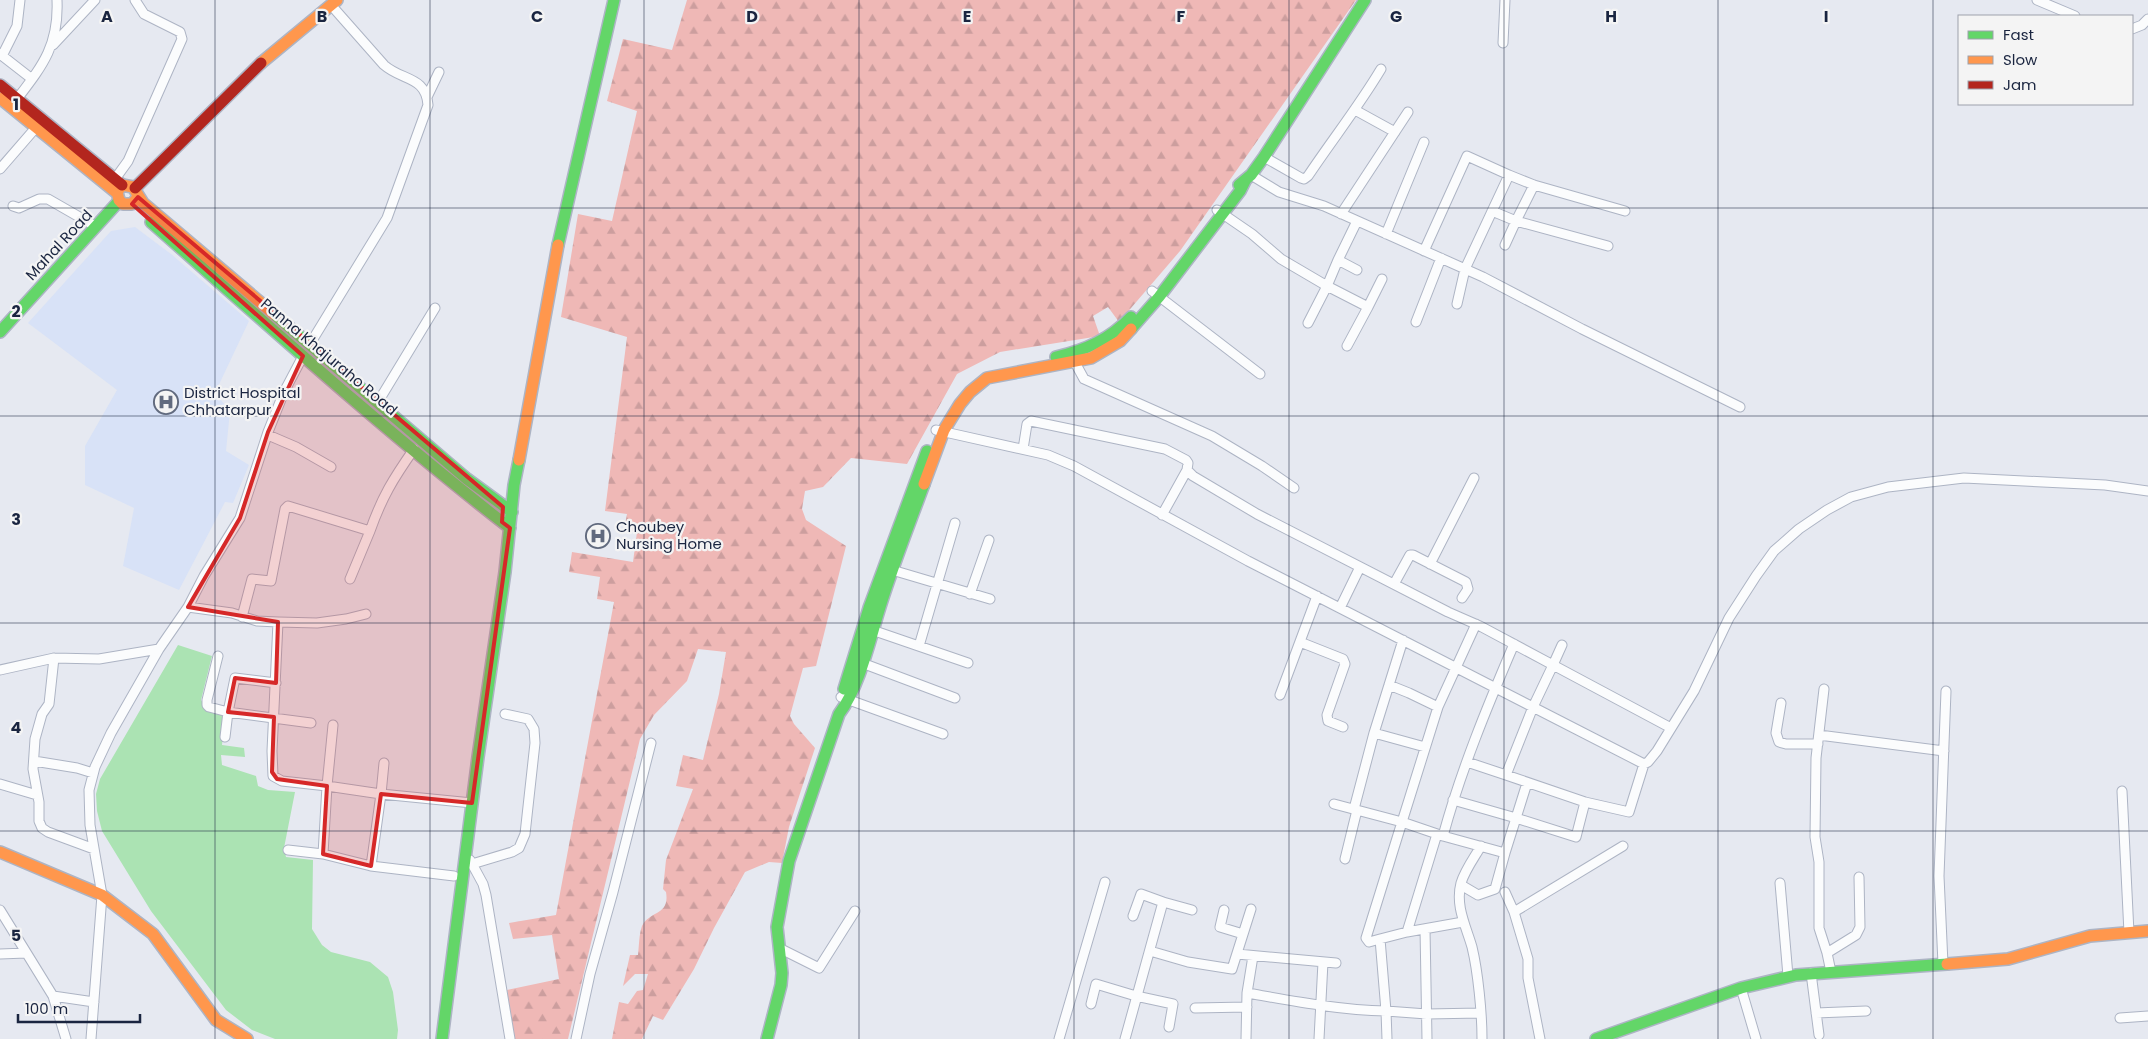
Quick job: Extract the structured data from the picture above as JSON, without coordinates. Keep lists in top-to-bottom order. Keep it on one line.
{"streets":{"main road":["Mahal Road","Panna Khajuraho Road"]},"crossings":[["Mahal Road","Panna Khajuraho Road"]],"places":{"hospital":["District Hospital Chhatarpur","Choubey Nursing Home"]},"legend":["Fast","Slow","Jam"],"scale_bar":"100 m","grid":{"columns":["A","B","C","D","E","F","G","H","I"],"rows":["1","2","3","4","5"]}}
